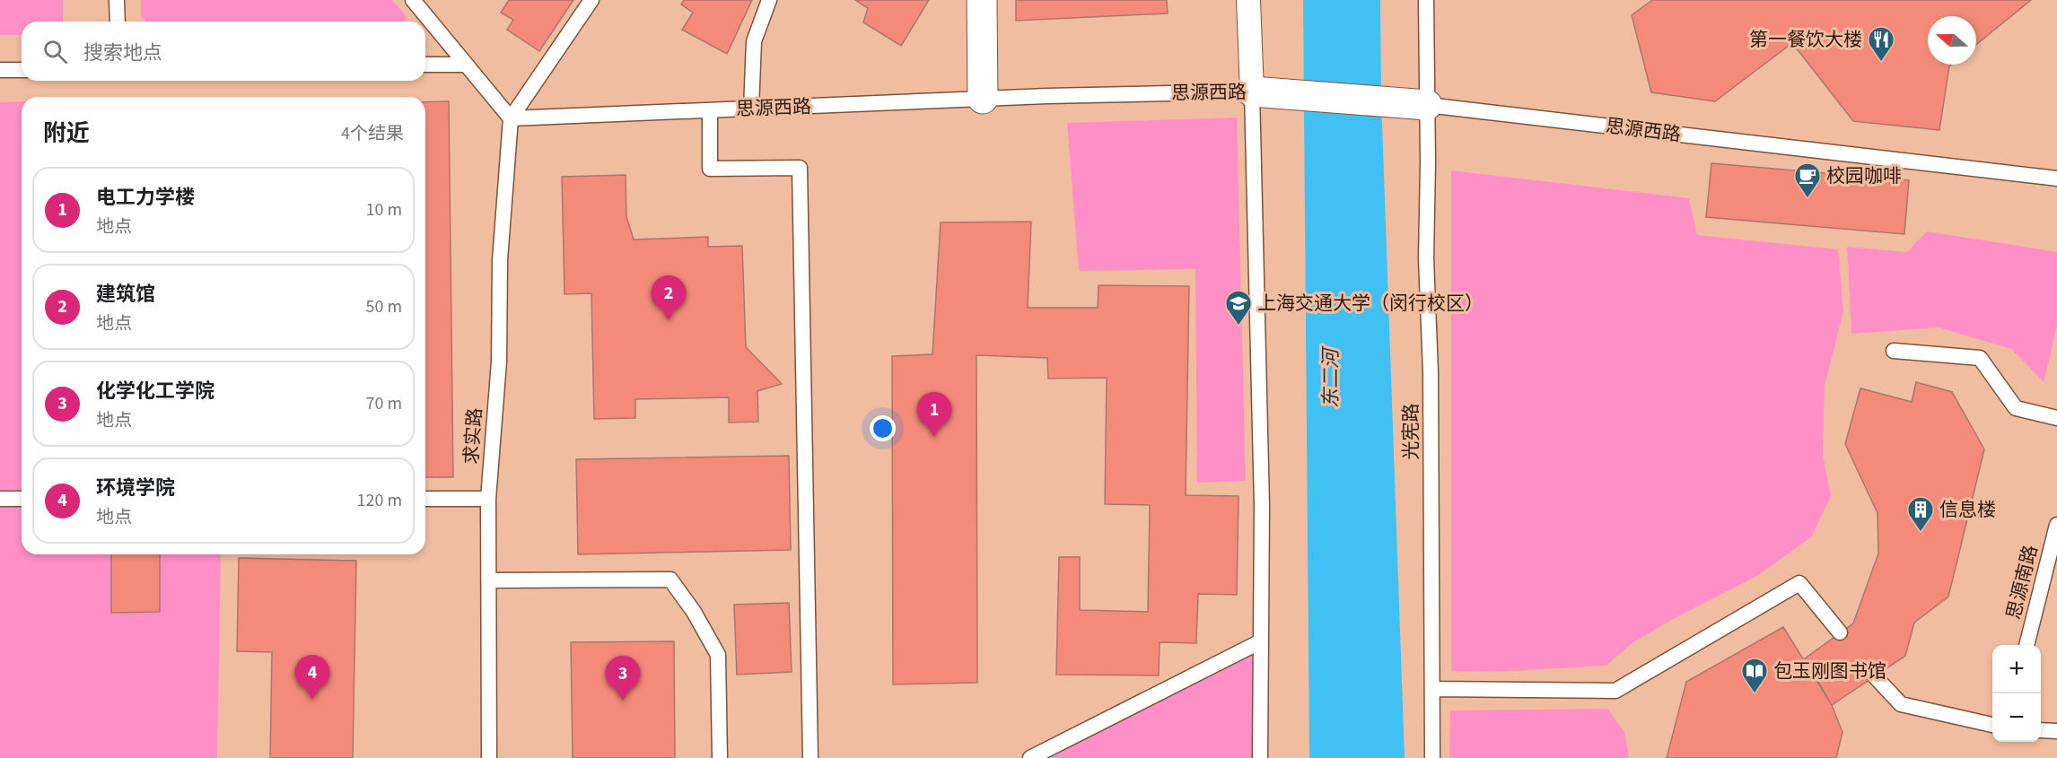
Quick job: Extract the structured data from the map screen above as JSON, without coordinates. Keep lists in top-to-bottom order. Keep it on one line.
{"streets":{"street":["思源西路"],"lane":["光宪路","求实路","思源南路"]},"crossings":[["思源西路","光宪路"],["思源西路","求实路"]],"water":["东二河"],"places":{"restaurant":["第一餐饮大楼"],"cafe":["校园咖啡"],"school or university":["上海交通大学（闵行校区）"],"building":["信息楼"],"library":["包玉刚图书馆"]},"north":"left","page":{"search":"搜索地点","heading":["附近","4个结果"],"list":[{"mark":"1","name":"电工力学楼","note":"地点","value":"10 m"},{"mark":"2","name":"建筑馆","note":"地点","value":"50 m"},{"mark":"3","name":"化学化工学院","note":"地点","value":"70 m"},{"mark":"4","name":"环境学院","note":"地点","value":"120 m"}],"pins":["2","1","4","3"],"map_buttons":["+","−"]}}
